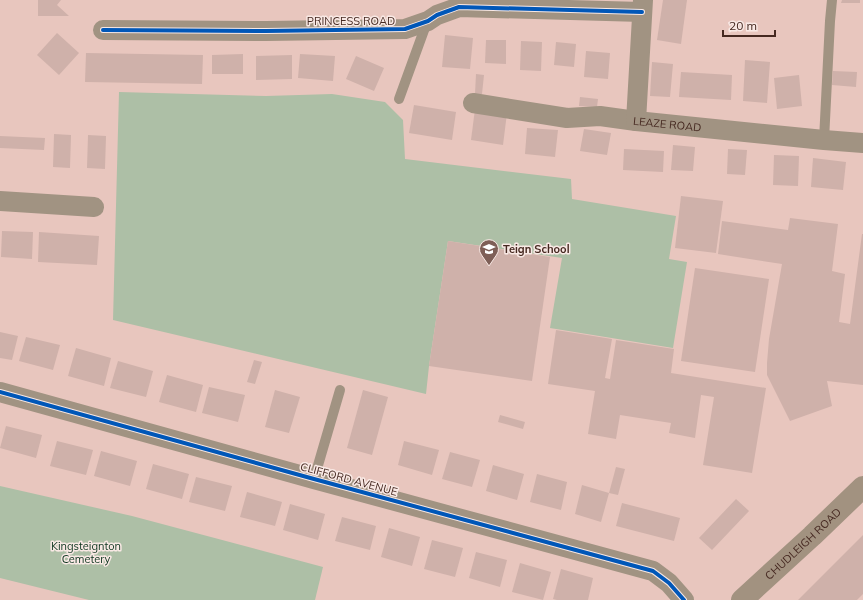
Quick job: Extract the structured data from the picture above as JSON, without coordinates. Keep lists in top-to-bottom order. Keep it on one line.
{"streets":{"main road":["CHUDLEIGH ROAD"],"street":["PRINCESS ROAD","LEAZE ROAD","CLIFFORD AVENUE"]},"parks":["Kingsteignton Cemetery"],"places":{"school or university":["Teign School"]},"scale_bar":"20 m"}
